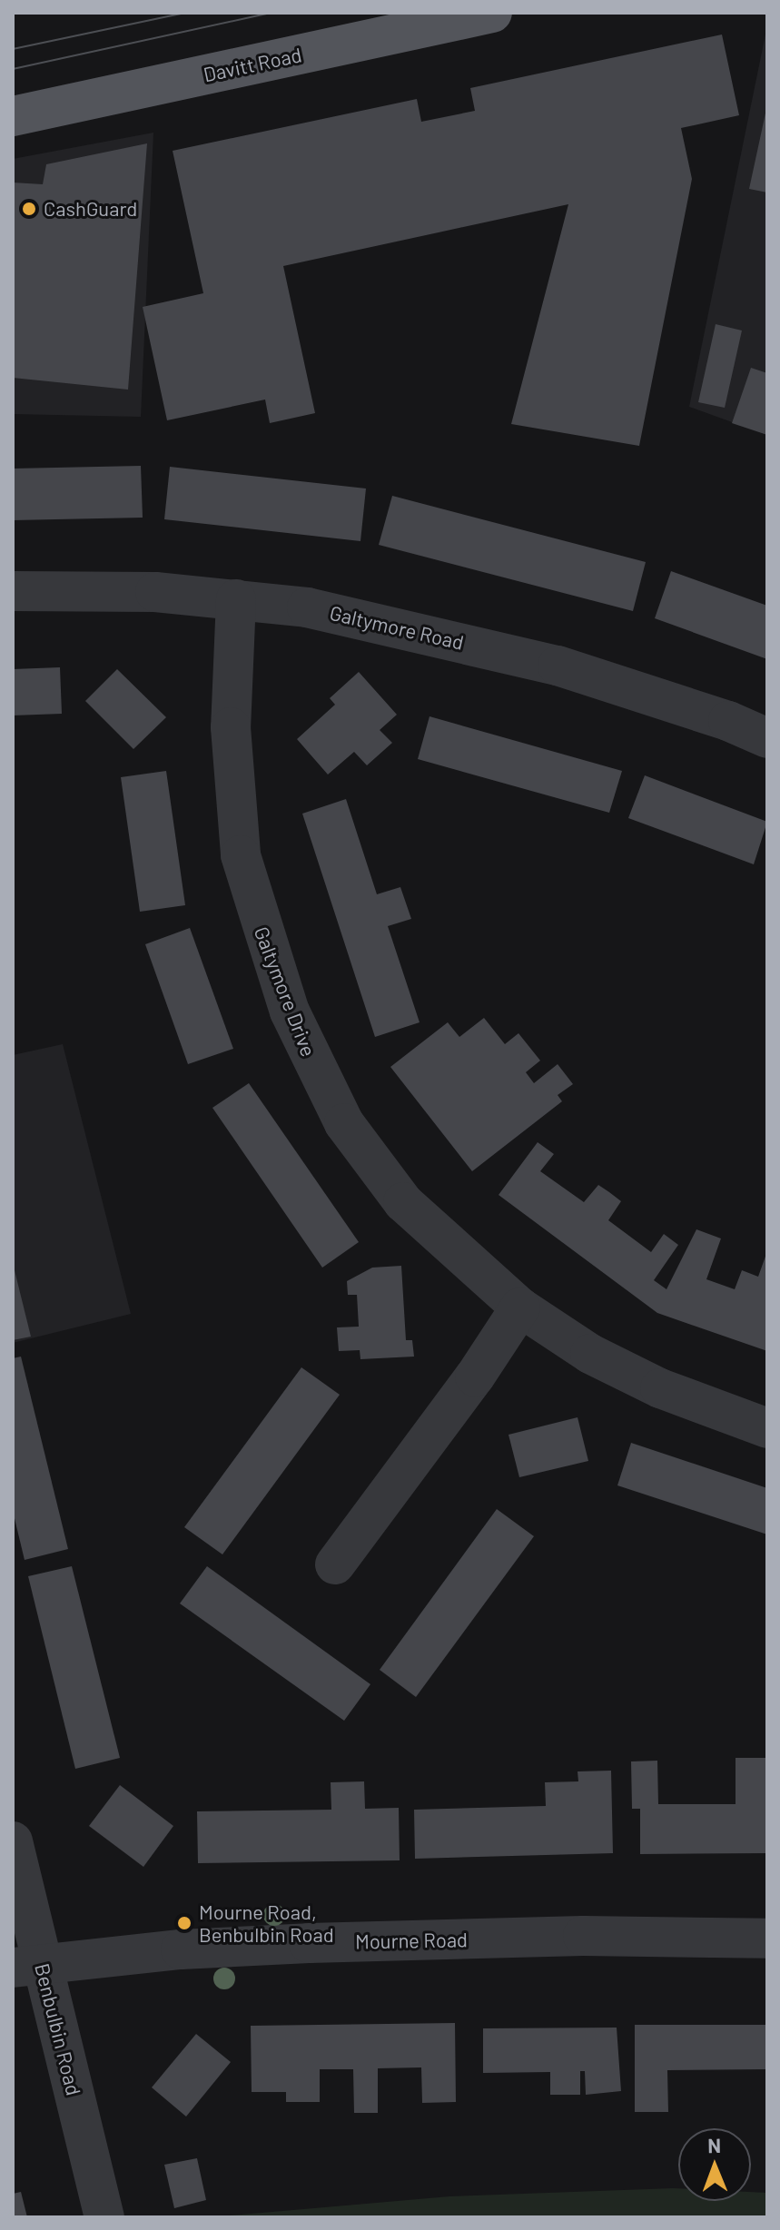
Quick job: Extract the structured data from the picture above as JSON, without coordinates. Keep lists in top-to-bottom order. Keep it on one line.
{"streets":{"main road":["Davitt Road"],"street":["Galtymore Road","Galtymore Drive","Mourne Road","Benbulbin Road"]},"crossings":[["Galtymore Road","Galtymore Drive"],["Mourne Road","Benbulbin Road"]],"places":["CashGuard","Mourne Road, Benbulbin Road"],"north":"top"}
